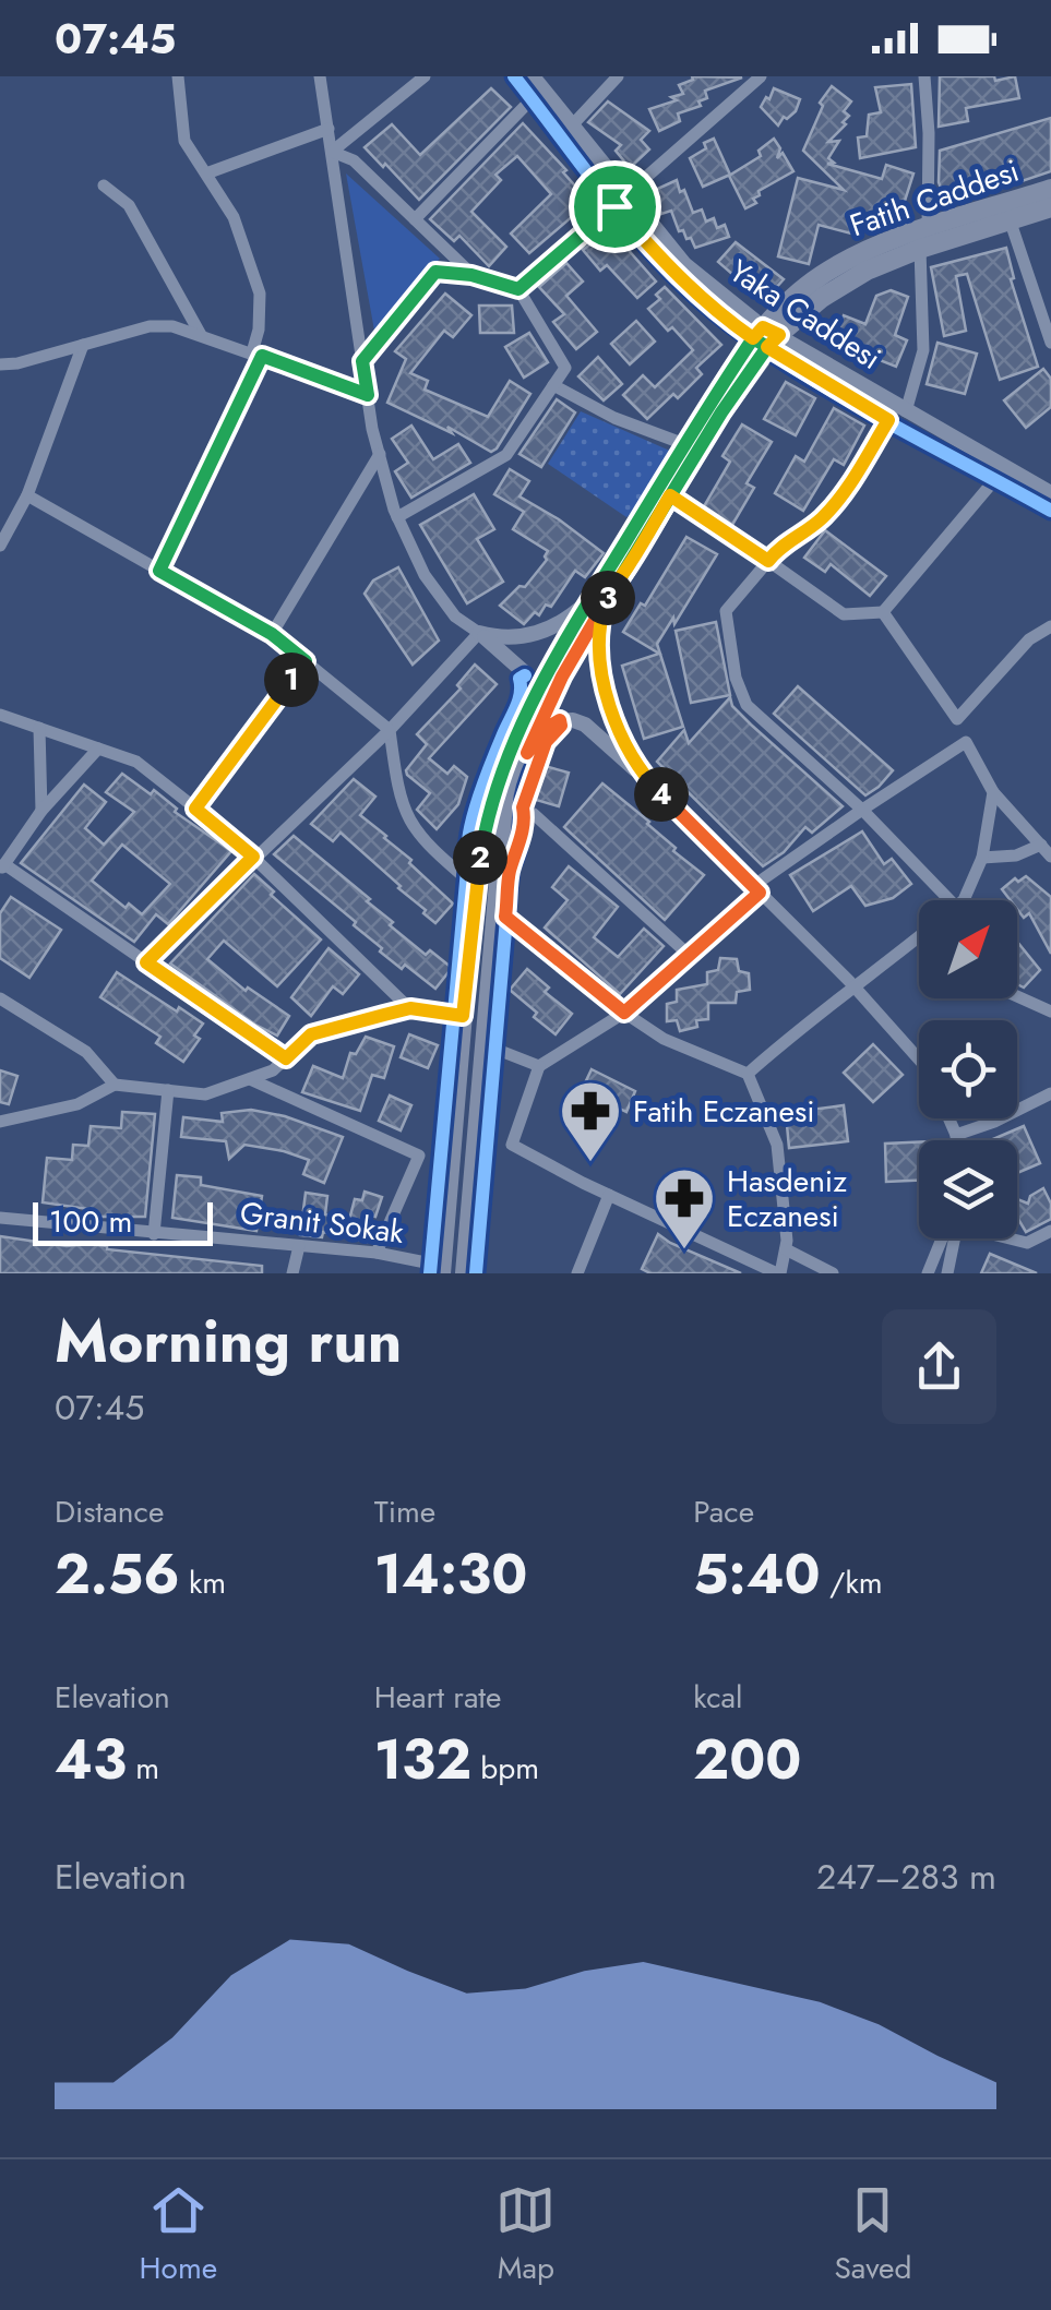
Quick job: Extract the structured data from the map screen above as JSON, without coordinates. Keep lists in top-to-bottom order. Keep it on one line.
{"streets":{"main road":["Fatih Caddesi"],"street":["Yaka Caddesi","Granit Sokak"]},"crossings":[["Fatih Caddesi","Yaka Caddesi"]],"places":{"pharmacy":["Fatih Eczanesi","Hasdeniz Eczanesi"]},"scale_bar":"100 m","north":"top right","page":{"status":"07:45","pins":["3","1","4","2"],"scale":"100 m","heading":["Morning run","07:45"],"stats":[["Distance","2.56 km"],["Time","14:30"],["Pace","5:40 /km"],["Elevation","43 m"],["Heart rate","132 bpm"],["kcal","200"]],"chart":["Elevation","247–283 m"],"tabs":["Home","Map","Saved"]}}
